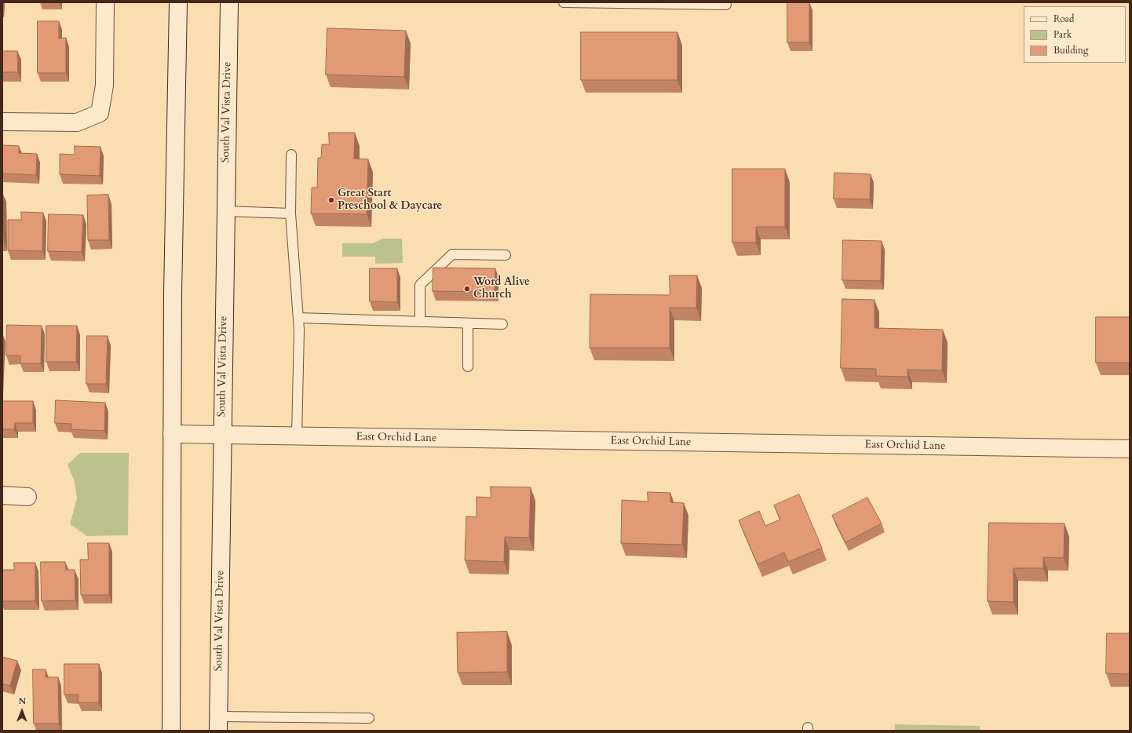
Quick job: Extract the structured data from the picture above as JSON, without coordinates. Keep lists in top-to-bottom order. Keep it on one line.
{"streets":{"main road":["South Val Vista Drive","East Orchid Lane"]},"crossings":[["South Val Vista Drive","East Orchid Lane"]],"places":["Great Start Preschool & Daycare","Word Alive Church"],"legend":["Road","Park","Building"],"north":"top"}
